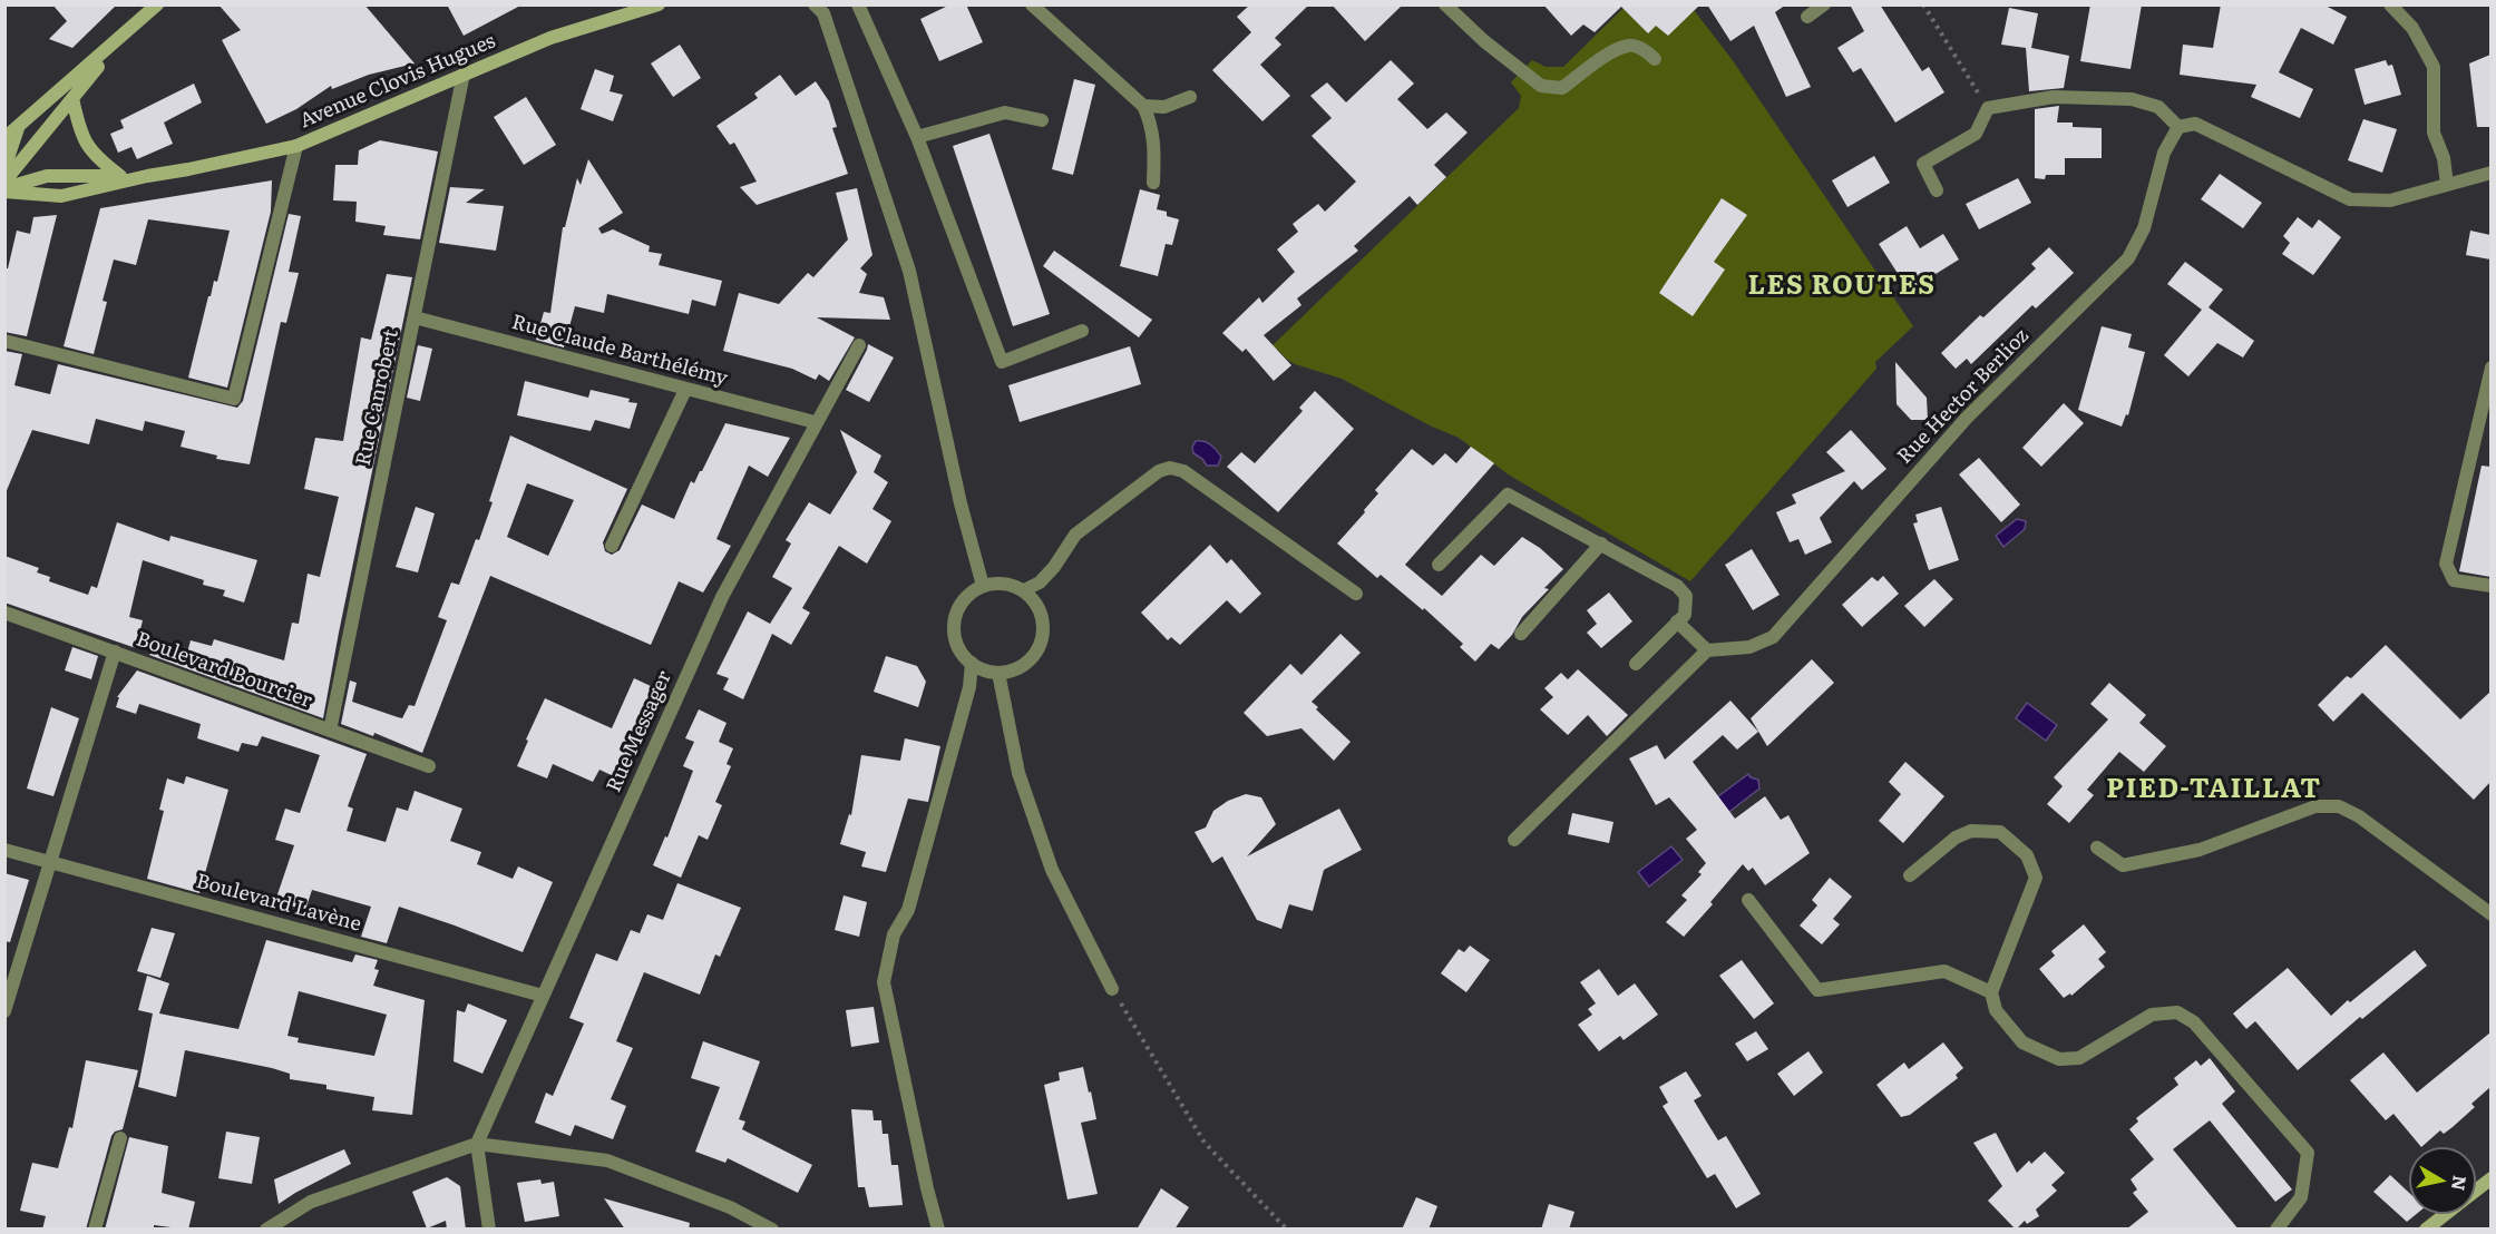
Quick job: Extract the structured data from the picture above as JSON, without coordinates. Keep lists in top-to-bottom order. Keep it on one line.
{"streets":{"main road":["Avenue Clovis Hugues"],"street":["Rue Claude Barthélémy","Rue Hector Berlioz","Rue Canrobert","Boulevard Bourcier","Rue Messager","Boulevard Lavène"]},"crossings":[["Avenue Clovis Hugues","Rue Canrobert"],["Rue Claude Barthélémy","Rue Canrobert"],["Rue Claude Barthélémy","Rue Messager"],["Rue Canrobert","Boulevard Bourcier"],["Rue Messager","Boulevard Lavène"]],"districts":["LES ROUTES","PIED-TAILLAT"],"north":"right"}
